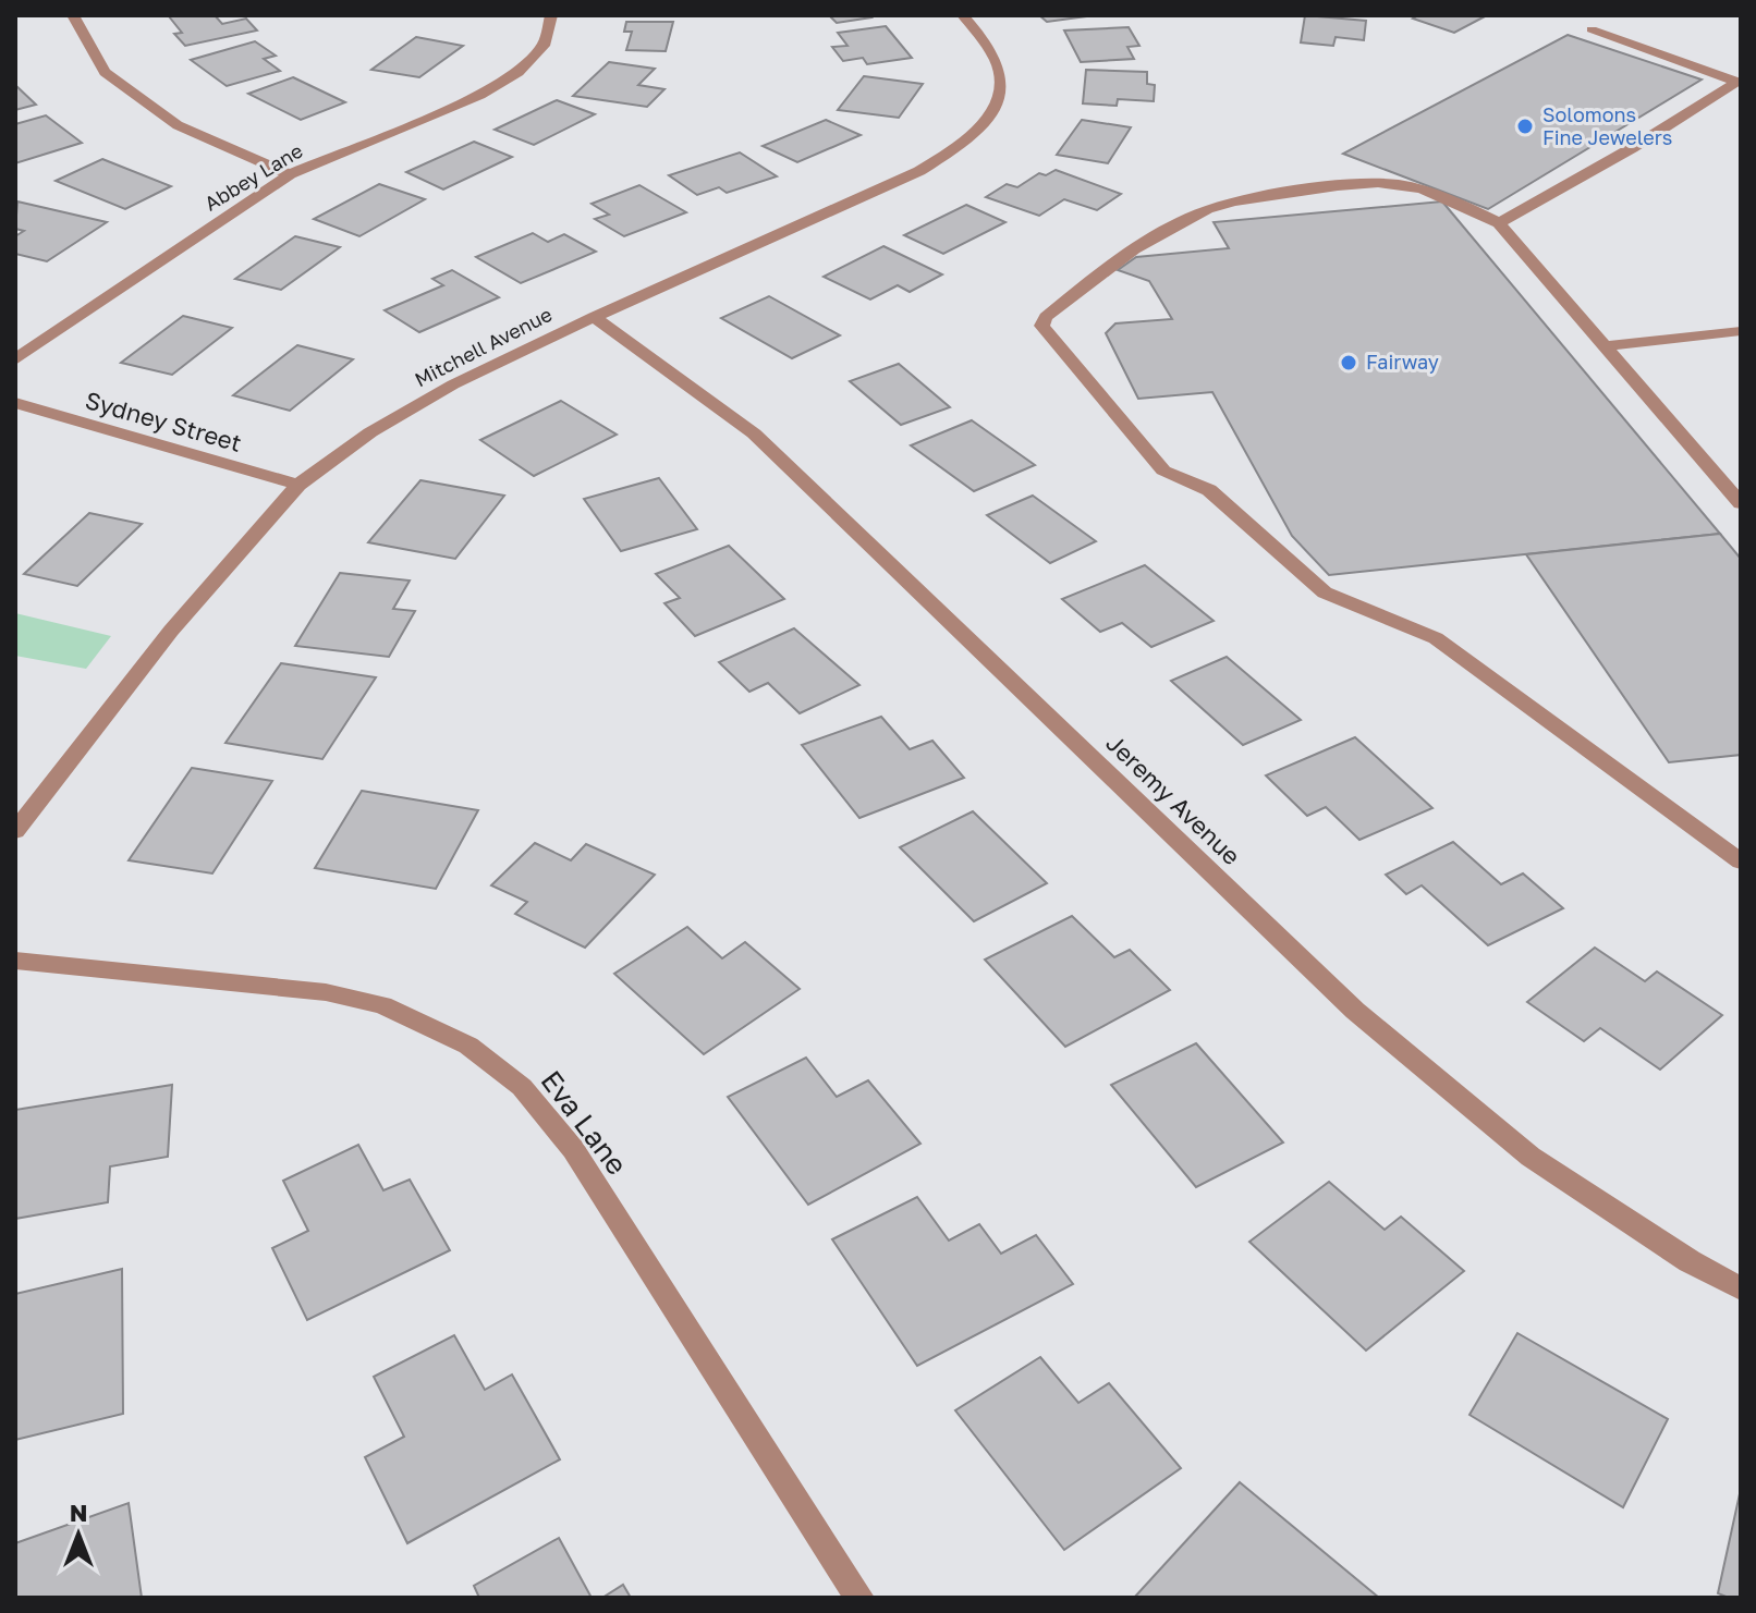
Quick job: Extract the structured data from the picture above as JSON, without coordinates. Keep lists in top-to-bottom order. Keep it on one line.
{"streets":{"street":["Abbey Lane","Mitchell Avenue","Sydney Street","Jeremy Avenue","Eva Lane"]},"crossings":[["Mitchell Avenue","Sydney Street"],["Mitchell Avenue","Jeremy Avenue"]],"places":["Solomons Fine Jewelers","Fairway"],"north":"top"}
